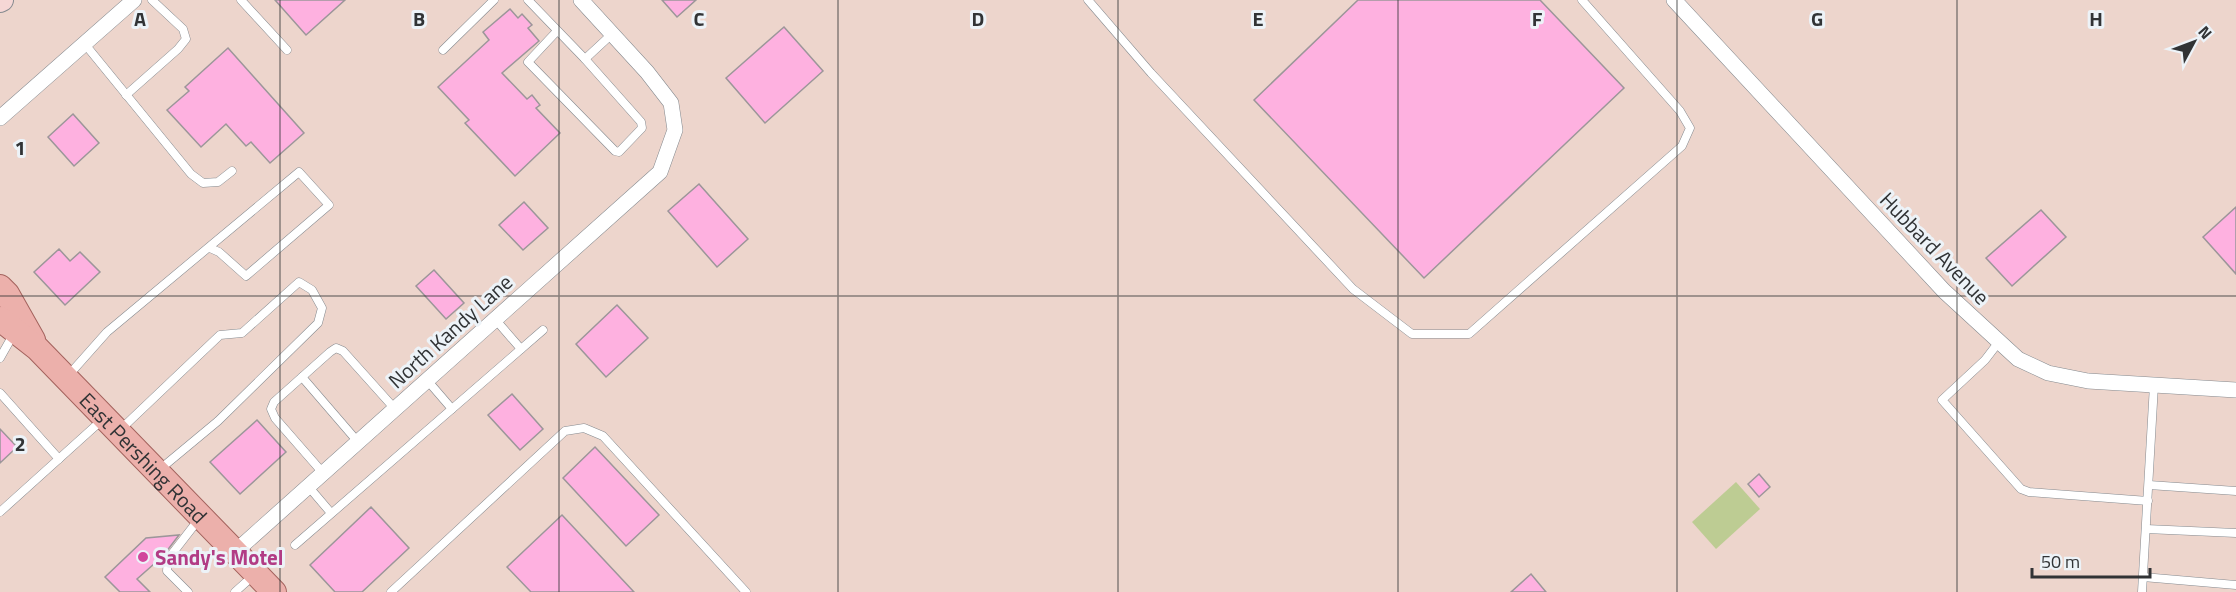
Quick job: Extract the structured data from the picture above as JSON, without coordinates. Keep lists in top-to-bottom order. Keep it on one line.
{"streets":{"main road":["East Pershing Road"],"street":["Hubbard Avenue","North Kandy Lane"]},"crossings":[["North Kandy Lane","East Pershing Road"]],"places":["Sandy's Motel"],"scale_bar":"50 m","north":"top right","grid":{"columns":["A","B","C","D","E","F","G","H"],"rows":["1","2"]}}
